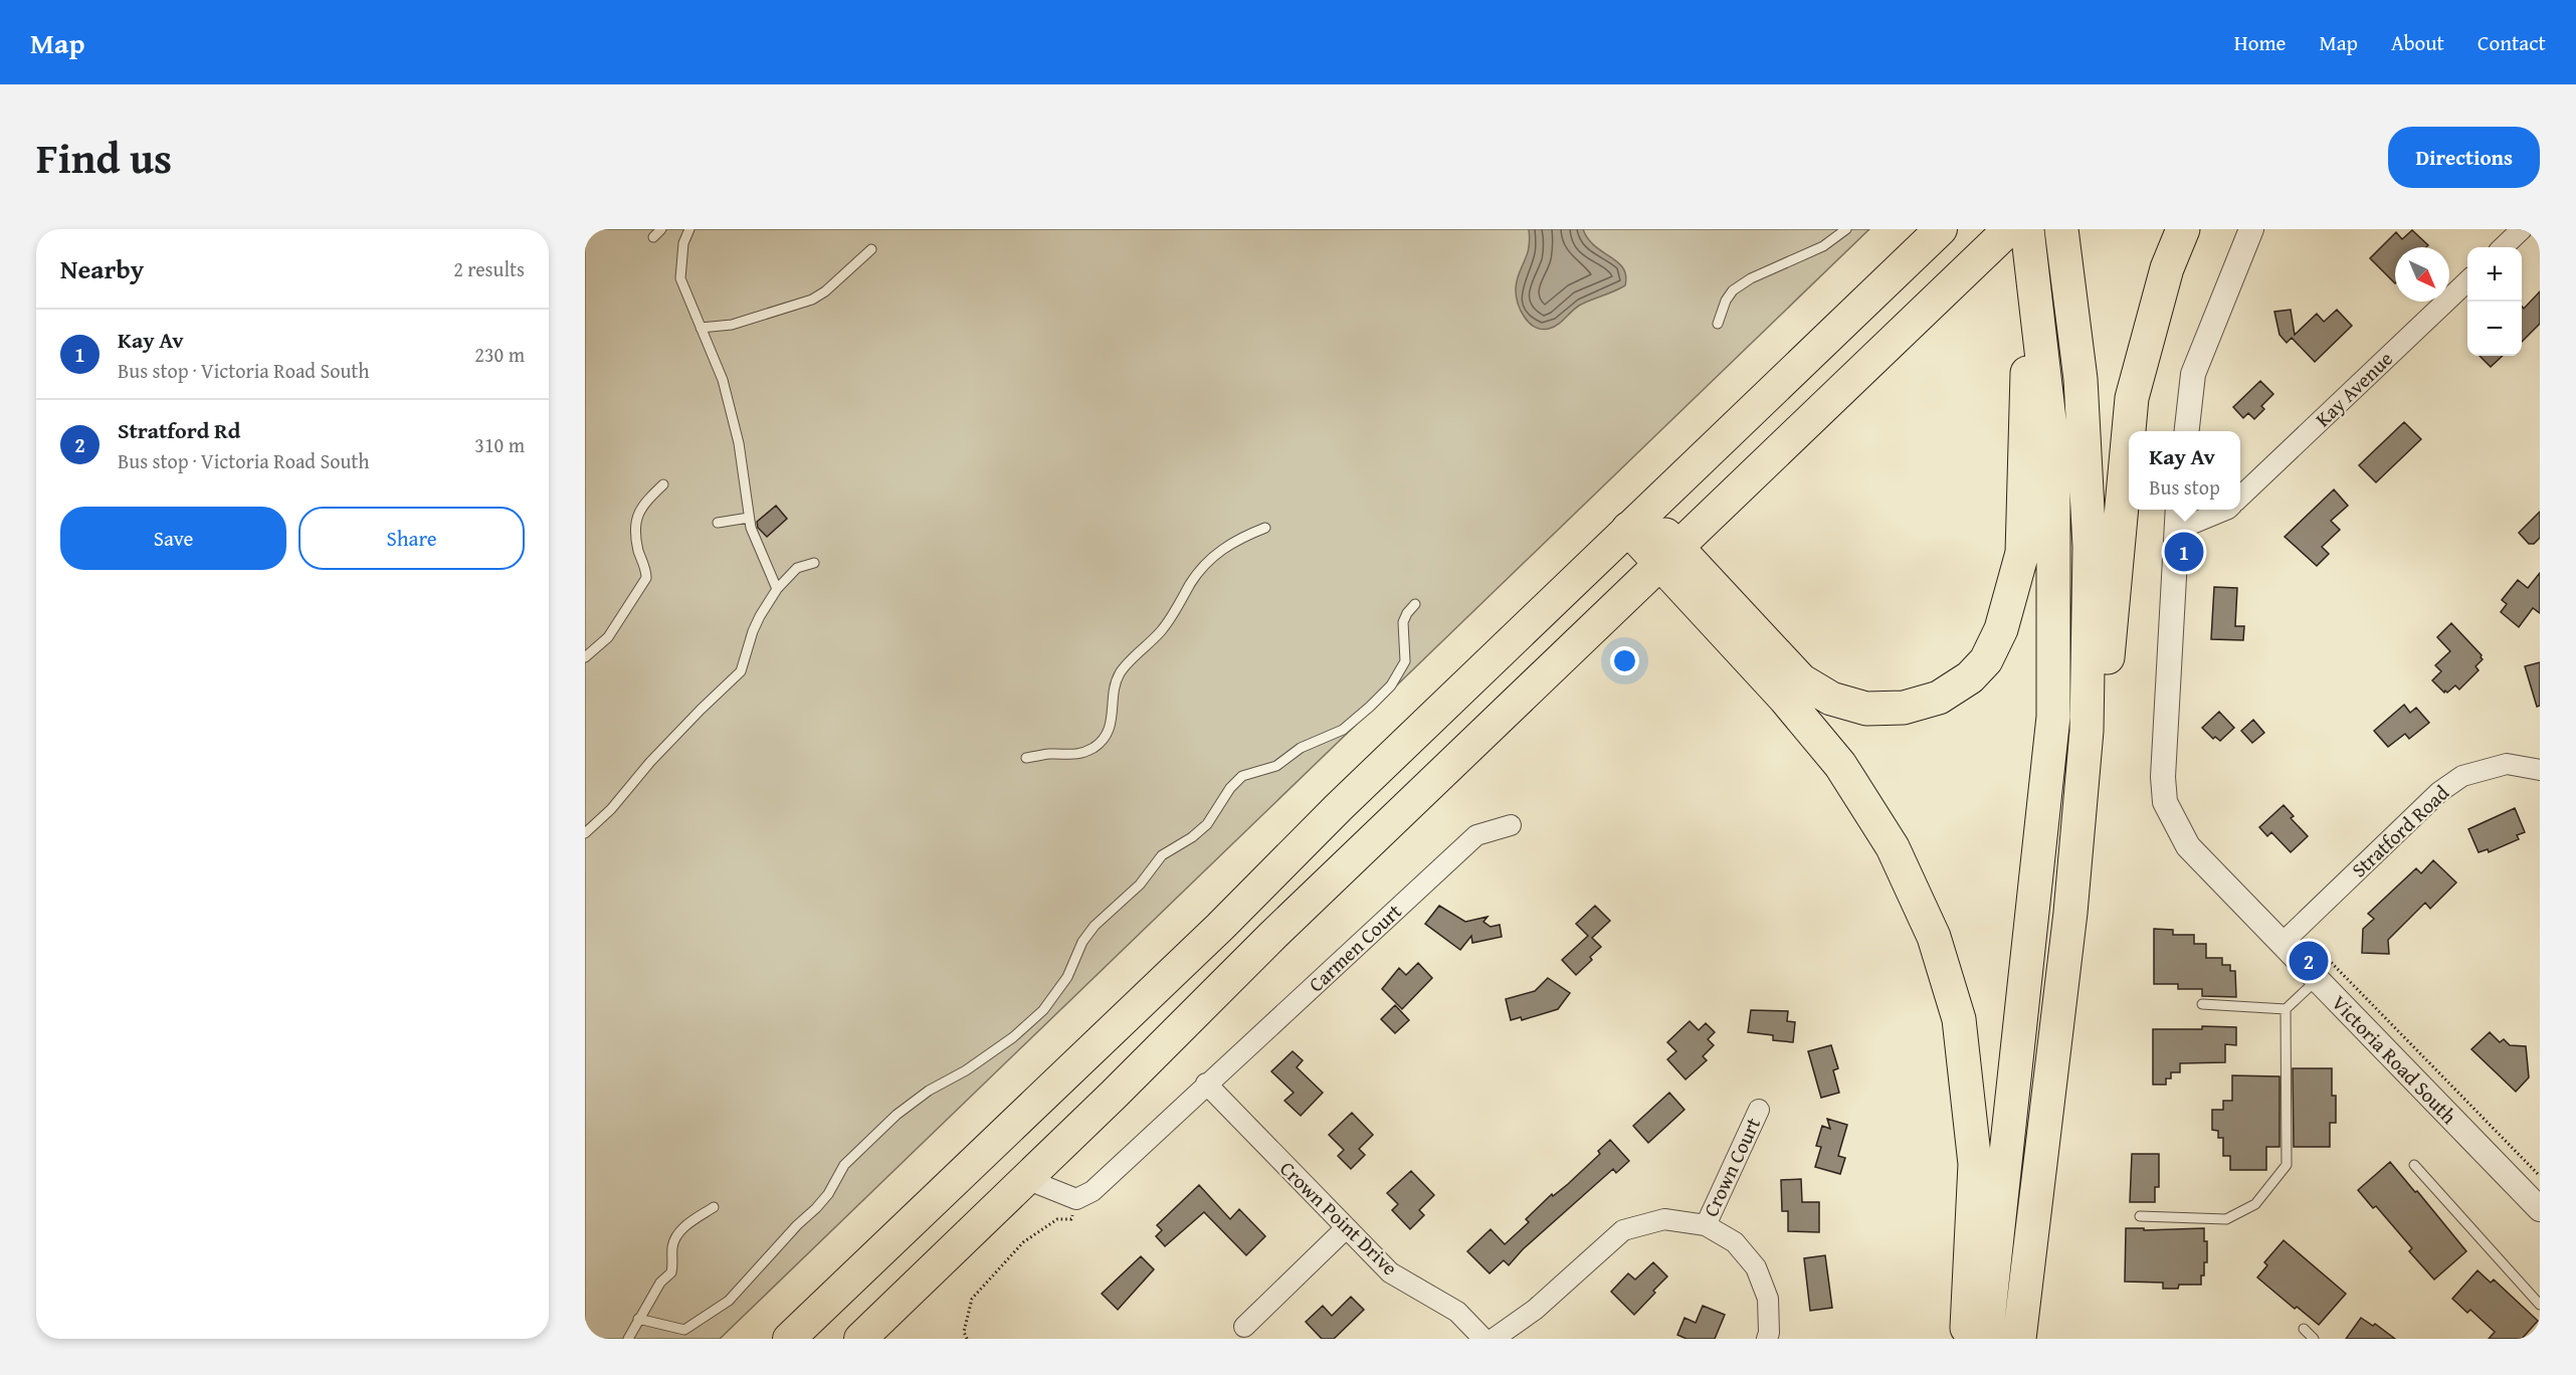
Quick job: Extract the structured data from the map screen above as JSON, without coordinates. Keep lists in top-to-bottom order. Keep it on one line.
{"streets":{"street":["Kay Avenue","Stratford Road","Carmen Court","Victoria Road South","Crown Court","Crown Point Drive"]},"crossings":[["Stratford Road","Victoria Road South"],["Carmen Court","Crown Point Drive"]],"north":"bottom right","page":{"header":"Map","nav":["Home","Map","About","Contact"],"title":"Find us","buttons":["Directions",["Save","Share"]],"heading":["Nearby","2 results"],"map_buttons":["+","−"],"list":[{"mark":"1","name":"Kay Av","note":"Bus stop · Victoria Road South","value":"230 m"},{"mark":"2","name":"Stratford Rd","note":"Bus stop · Victoria Road South","value":"310 m"}],"popup":["Kay Av","Bus stop"],"pins":["1","2"]}}
